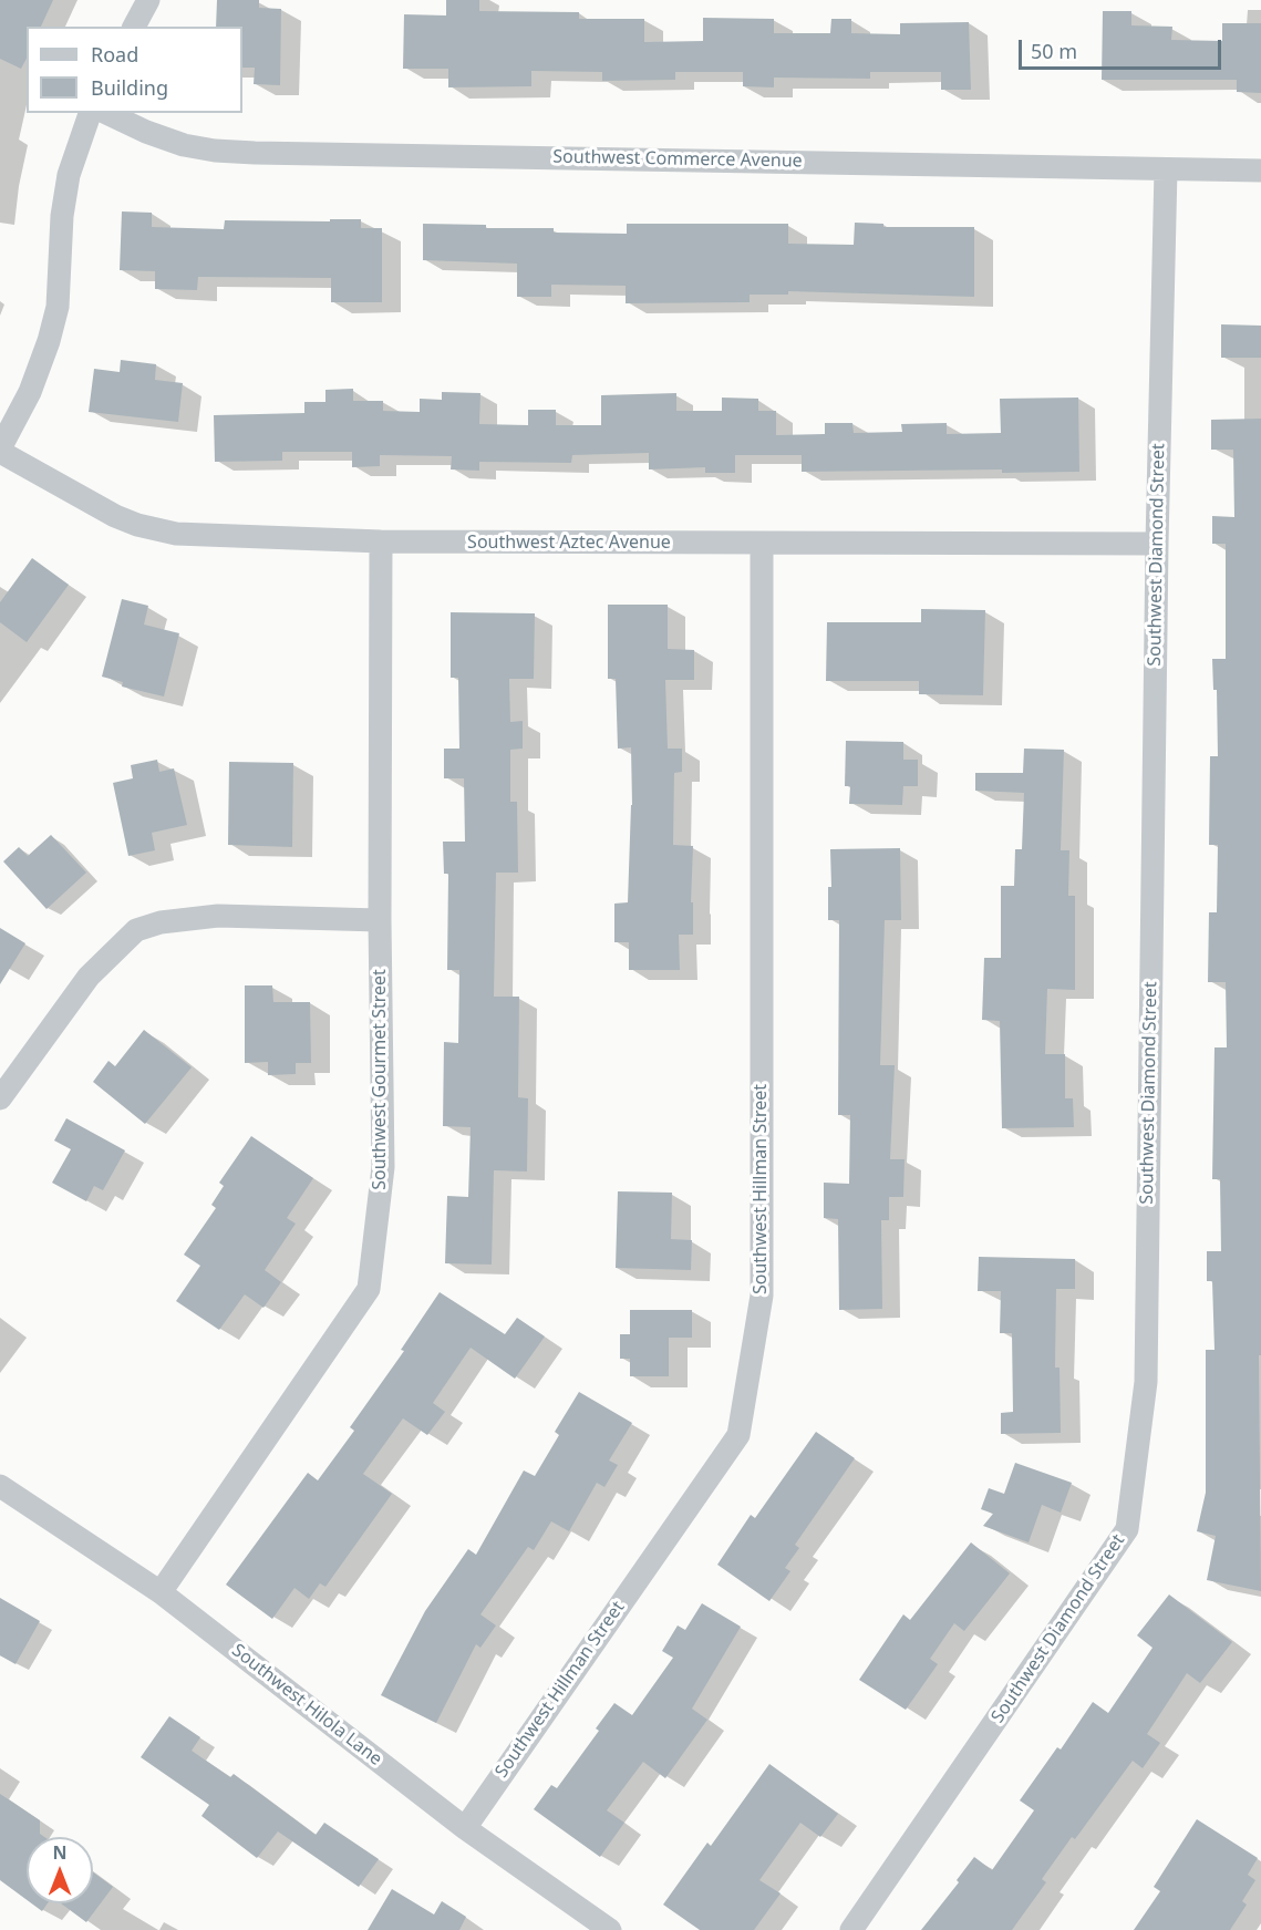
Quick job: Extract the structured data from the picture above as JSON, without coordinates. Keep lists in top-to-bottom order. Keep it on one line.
{"streets":{"street":["Southwest Commerce Avenue","Southwest Aztec Avenue","Southwest Diamond Street","Southwest Gourmet Street","Southwest Hillman Street","Southwest Hilola Lane"]},"crossings":[["Southwest Commerce Avenue","Southwest Diamond Street"],["Southwest Aztec Avenue","Southwest Diamond Street"],["Southwest Aztec Avenue","Southwest Gourmet Street"],["Southwest Aztec Avenue","Southwest Hillman Street"],["Southwest Gourmet Street","Southwest Hilola Lane"],["Southwest Hillman Street","Southwest Hilola Lane"]],"legend":["Road","Building"],"scale_bar":"50 m","north":"top"}
